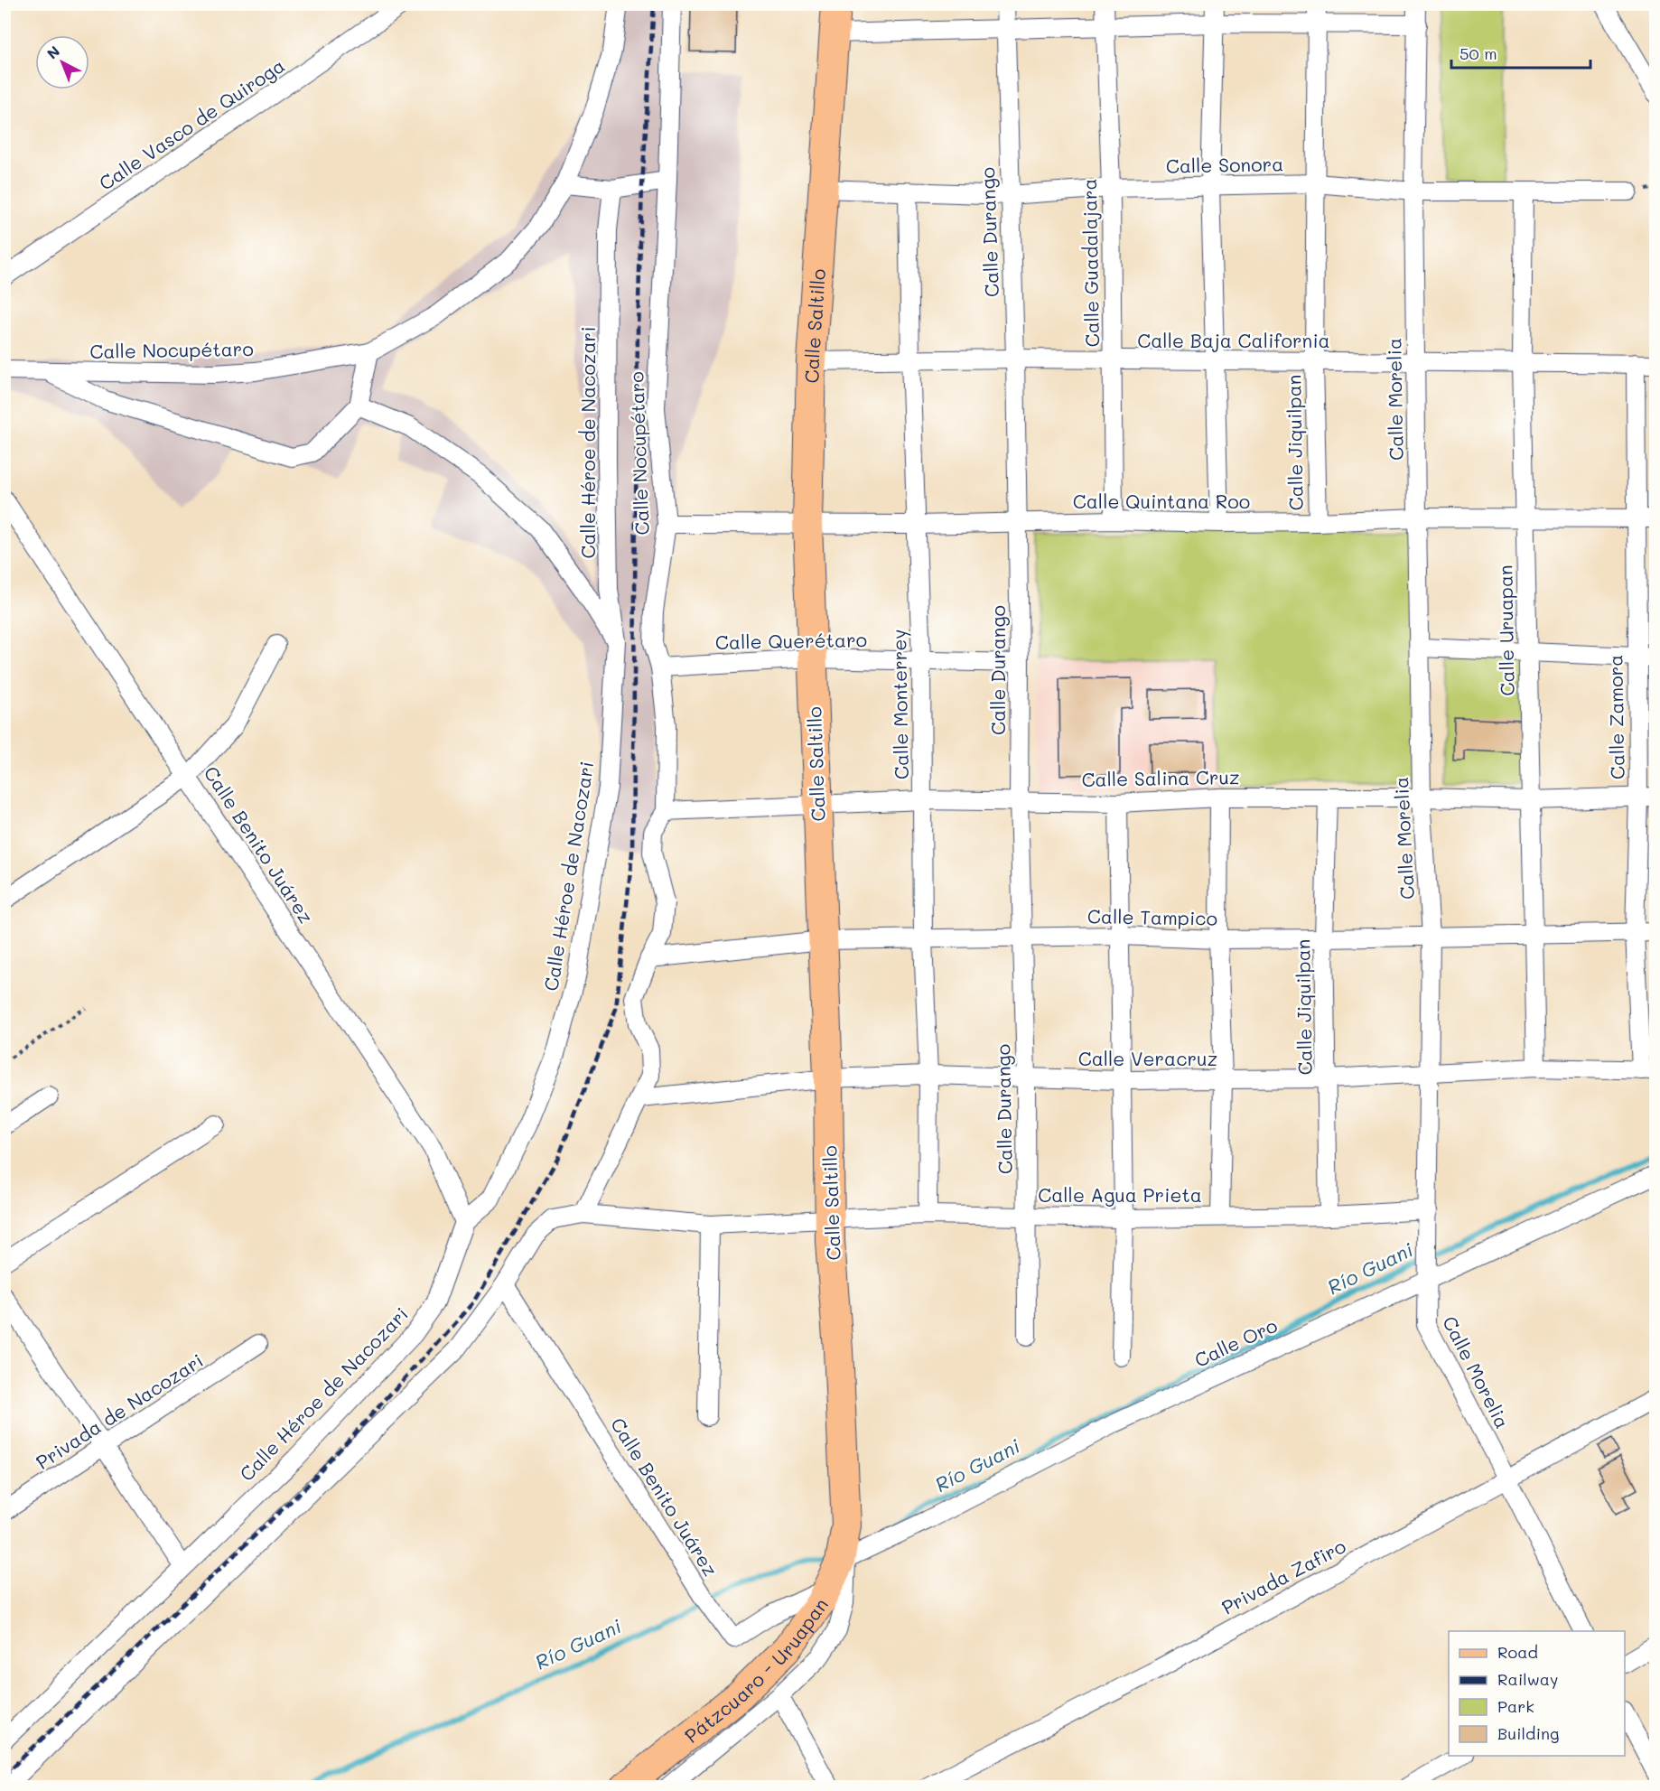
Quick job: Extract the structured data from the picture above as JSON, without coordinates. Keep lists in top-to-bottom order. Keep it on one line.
{"streets":{"main road":["Calle Saltillo","Pátzcuaro - Uruapan"],"street":["Calle Vasco de Quiroga","Calle Sonora","Calle Durango","Calle Guadalajara","Calle Baja California","Calle Nocupétaro","Calle Morelia","Calle Héroe de Nacozari","Calle Jiquilpan","Calle Quintana Roo","Calle Uruapan","Calle Querétaro","Calle Monterrey","Calle Zamora","Calle Salina Cruz","Calle Benito Juárez","Calle Tampico","Calle Veracruz","Calle Agua Prieta","Calle Oro","Privada de Nacozari","Privada Zafiro"]},"crossings":[["Calle Sonora","Calle Durango"],["Calle Sonora","Calle Guadalajara"],["Calle Sonora","Calle Saltillo"],["Calle Sonora","Calle Morelia"],["Calle Sonora","Calle Jiquilpan"],["Calle Sonora","Calle Uruapan"],["Calle Sonora","Calle Monterrey"],["Calle Durango","Calle Baja California"],["Calle Durango","Calle Quintana Roo"],["Calle Durango","Calle Querétaro"],["Calle Durango","Calle Salina Cruz"],["Calle Durango","Calle Tampico"],["Calle Durango","Calle Veracruz"],["Calle Durango","Calle Agua Prieta"],["Calle Guadalajara","Calle Baja California"],["Calle Guadalajara","Calle Quintana Roo"],["Calle Saltillo","Calle Baja California"],["Calle Saltillo","Calle Quintana Roo"],["Calle Saltillo","Calle Querétaro"],["Calle Saltillo","Calle Salina Cruz"],["Calle Saltillo","Calle Tampico"],["Calle Saltillo","Calle Veracruz"],["Calle Saltillo","Calle Agua Prieta"],["Calle Saltillo","Pátzcuaro - Uruapan"],["Calle Baja California","Calle Morelia"],["Calle Baja California","Calle Jiquilpan"],["Calle Baja California","Calle Uruapan"],["Calle Baja California","Calle Monterrey"],["Calle Baja California","Calle Zamora"],["Calle Nocupétaro","Calle Quintana Roo"],["Calle Nocupétaro","Calle Querétaro"],["Calle Nocupétaro","Calle Salina Cruz"],["Calle Nocupétaro","Calle Tampico"],["Calle Nocupétaro","Calle Veracruz"],["Calle Nocupétaro","Calle Agua Prieta"],["Calle Morelia","Calle Quintana Roo"],["Calle Morelia","Calle Salina Cruz"],["Calle Morelia","Calle Tampico"],["Calle Morelia","Calle Veracruz"],["Calle Morelia","Calle Agua Prieta"],["Calle Morelia","Calle Oro"],["Calle Morelia","Privada Zafiro"],["Calle Héroe de Nacozari","Calle Benito Juárez"],["Calle Jiquilpan","Calle Quintana Roo"],["Calle Jiquilpan","Calle Salina Cruz"],["Calle Jiquilpan","Calle Tampico"],["Calle Jiquilpan","Calle Veracruz"],["Calle Jiquilpan","Calle Agua Prieta"],["Calle Quintana Roo","Calle Uruapan"],["Calle Quintana Roo","Calle Monterrey"],["Calle Quintana Roo","Calle Zamora"],["Calle Uruapan","Calle Salina Cruz"],["Calle Uruapan","Calle Tampico"],["Calle Uruapan","Calle Veracruz"],["Calle Querétaro","Calle Monterrey"],["Calle Monterrey","Calle Salina Cruz"],["Calle Monterrey","Calle Tampico"],["Calle Monterrey","Calle Veracruz"],["Calle Monterrey","Calle Agua Prieta"],["Calle Zamora","Calle Salina Cruz"],["Calle Zamora","Calle Tampico"],["Calle Zamora","Calle Veracruz"],["Calle Benito Juárez","Calle Agua Prieta"],["Calle Benito Juárez","Pátzcuaro - Uruapan"],["Calle Oro","Pátzcuaro - Uruapan"]],"water":["Río Guani"],"legend":["Road","Railway","Park","Building"],"scale_bar":"50 m","north":"top left"}
